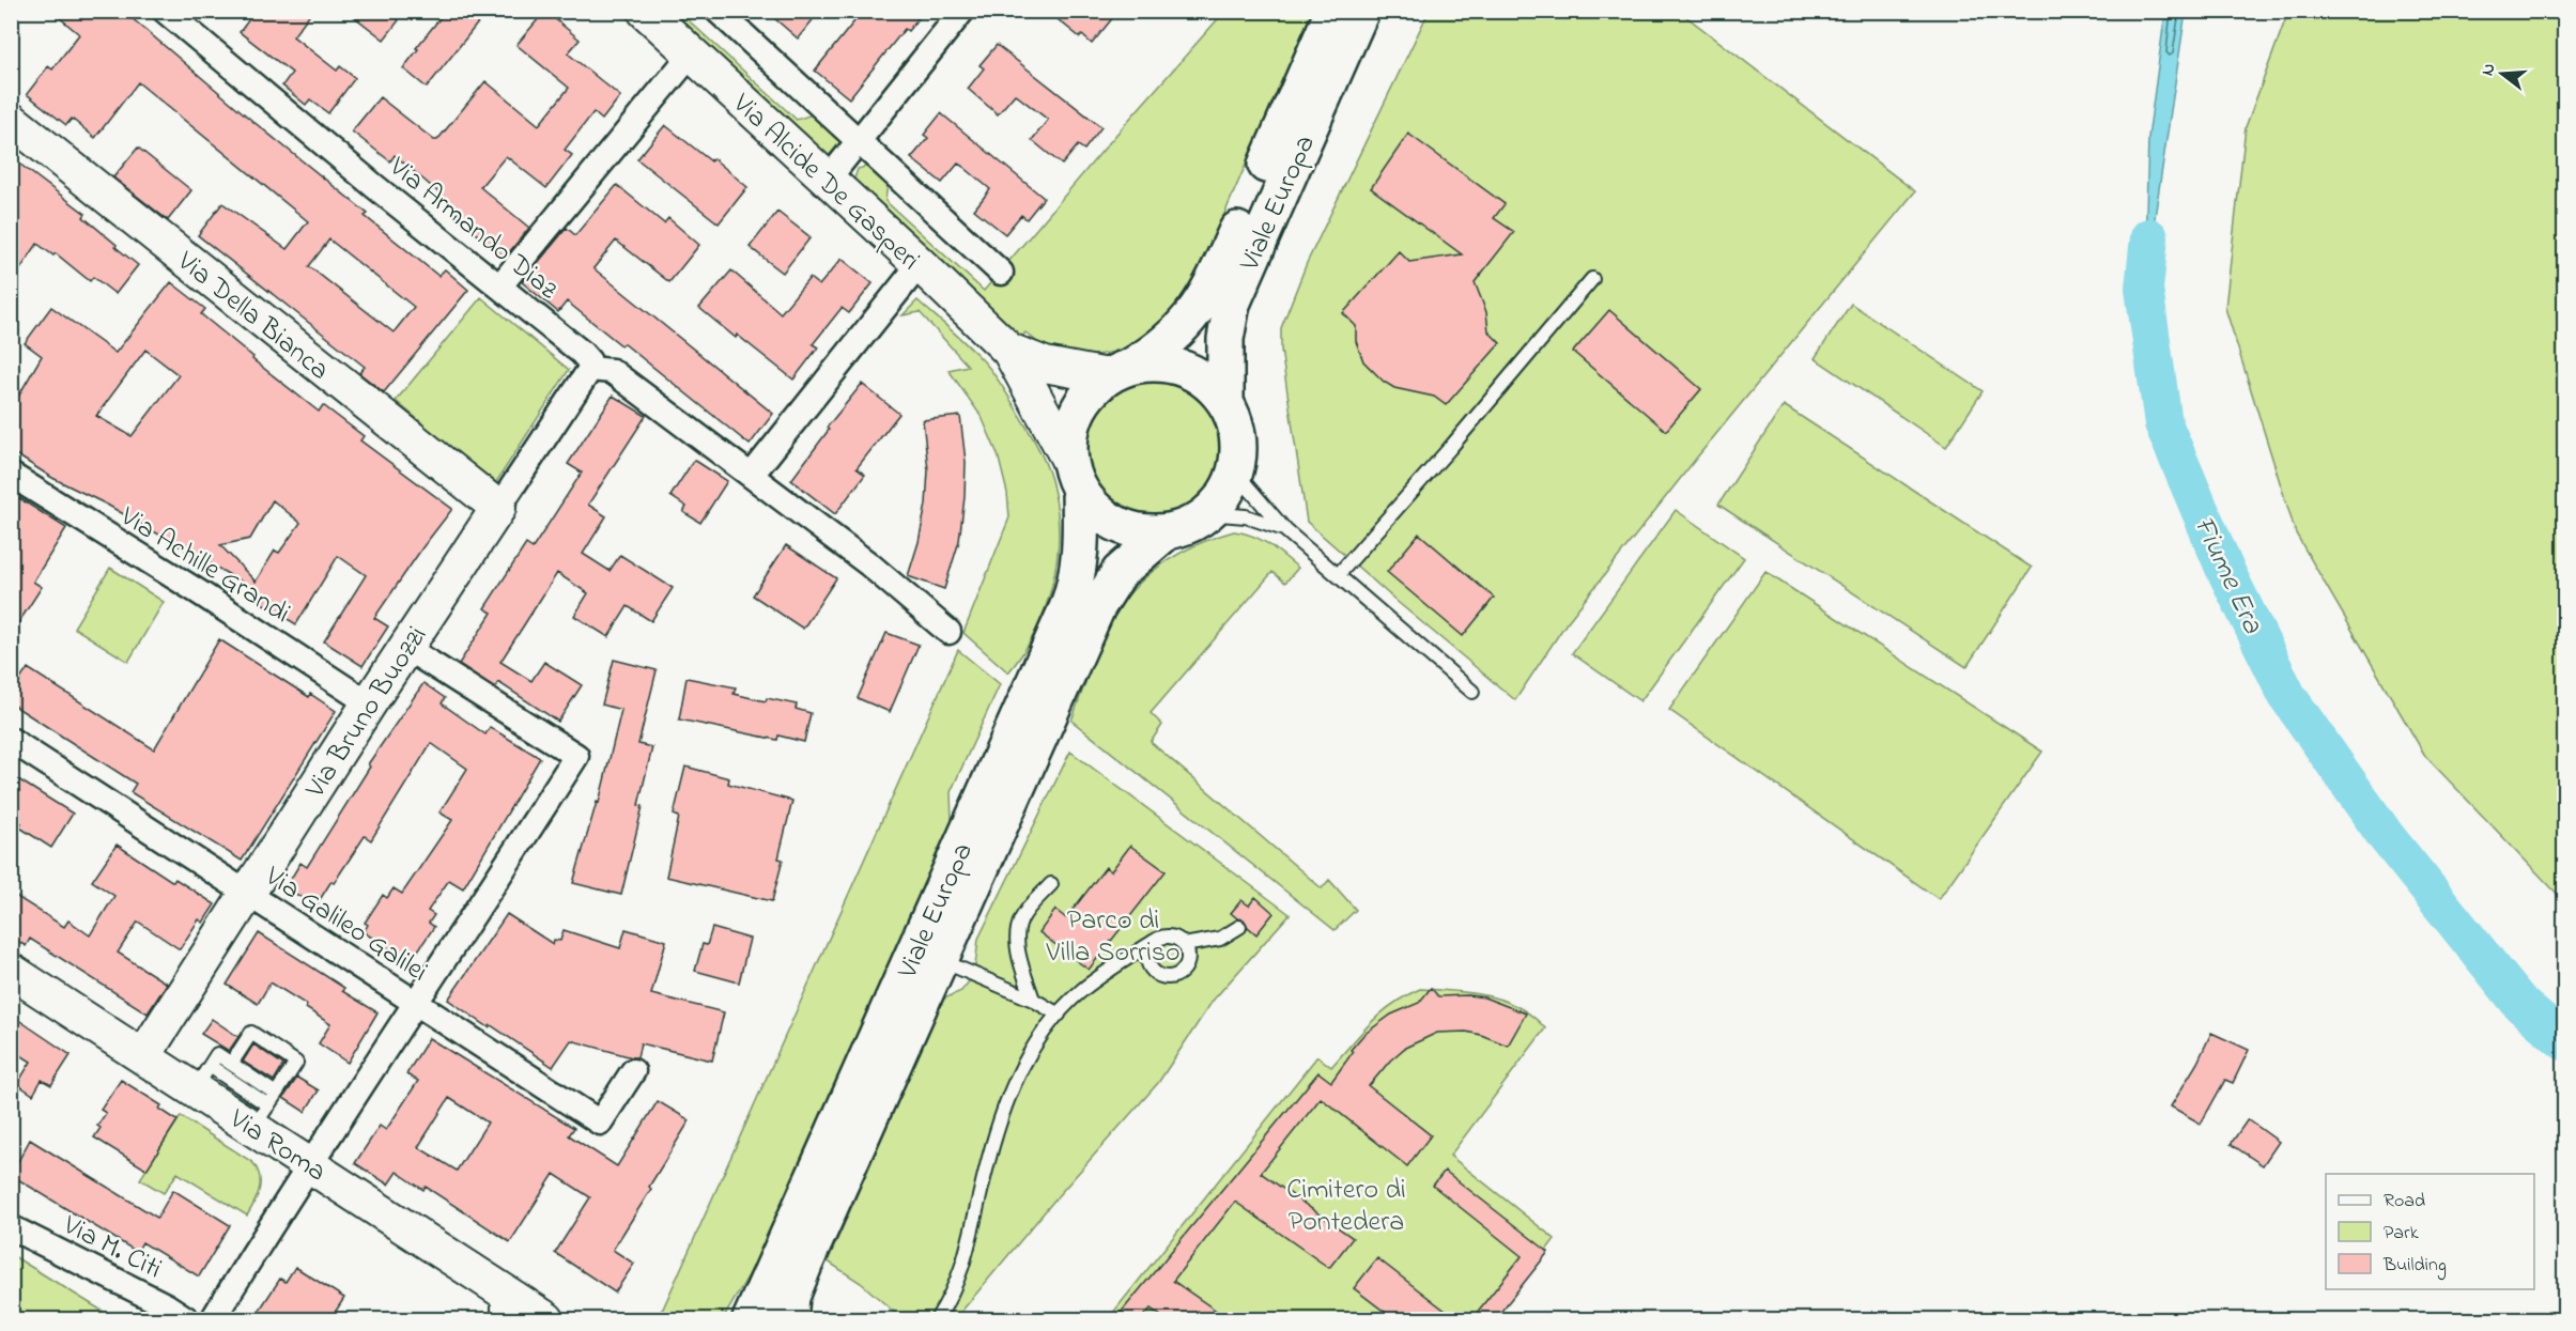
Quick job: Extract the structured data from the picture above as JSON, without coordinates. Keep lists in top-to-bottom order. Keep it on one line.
{"streets":{"main road":["Viale Europa"],"street":["Via Alcide De Gasperi","Via Armando Diaz","Via Della Bianca","Via Achille Grandi","Via Bruno Buozzi","Via Galileo Galilei","Via Roma","Via M. Citi"]},"crossings":[["Via Alcide De Gasperi","Viale Europa"],["Via Armando Diaz","Via Bruno Buozzi"],["Via Della Bianca","Via Bruno Buozzi"],["Via Achille Grandi","Via Bruno Buozzi"],["Via Bruno Buozzi","Via Galileo Galilei"],["Via Bruno Buozzi","Via Roma"]],"water":["Fiume Era"],"parks":["Parco di Villa Sorriso","Cimitero di Pontedera"],"legend":["Road","Park","Building"],"north":"left"}
